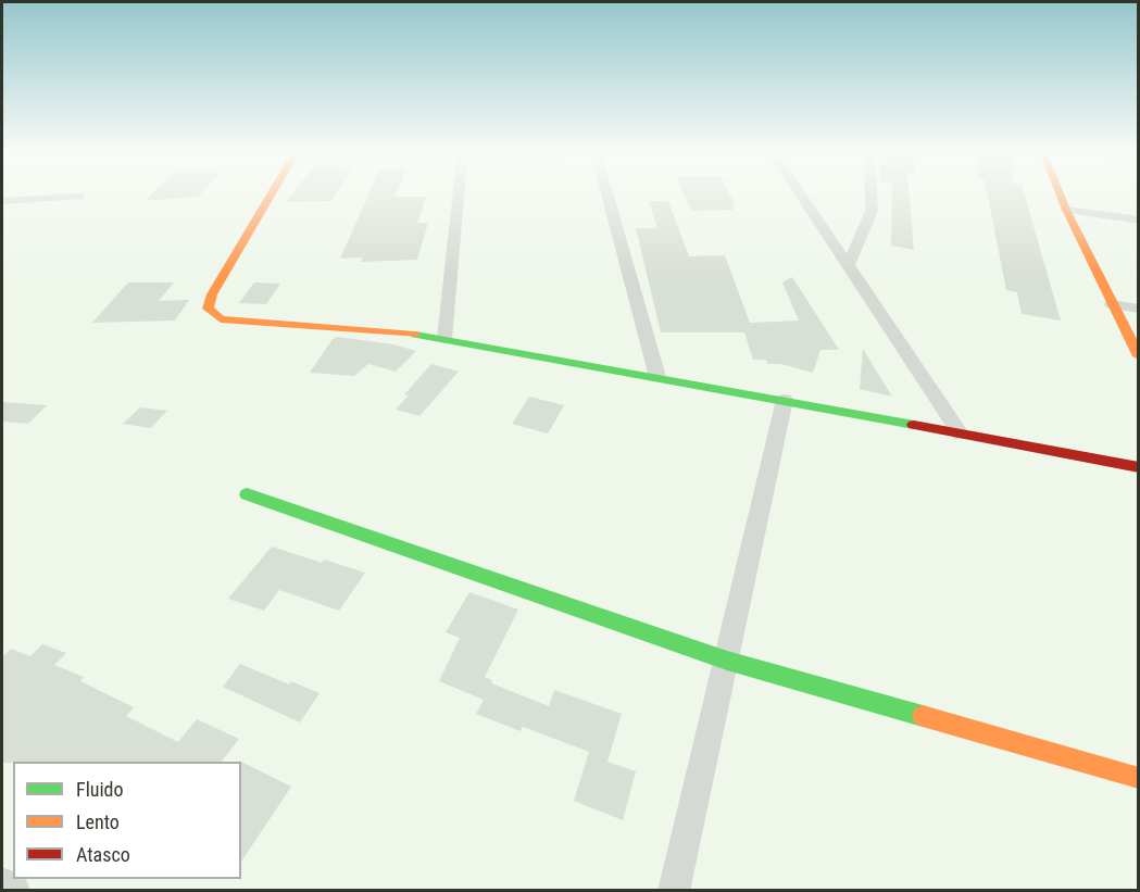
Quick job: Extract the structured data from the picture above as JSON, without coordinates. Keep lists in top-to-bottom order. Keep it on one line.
{"legend":["Fluido","Lento","Atasco"]}
